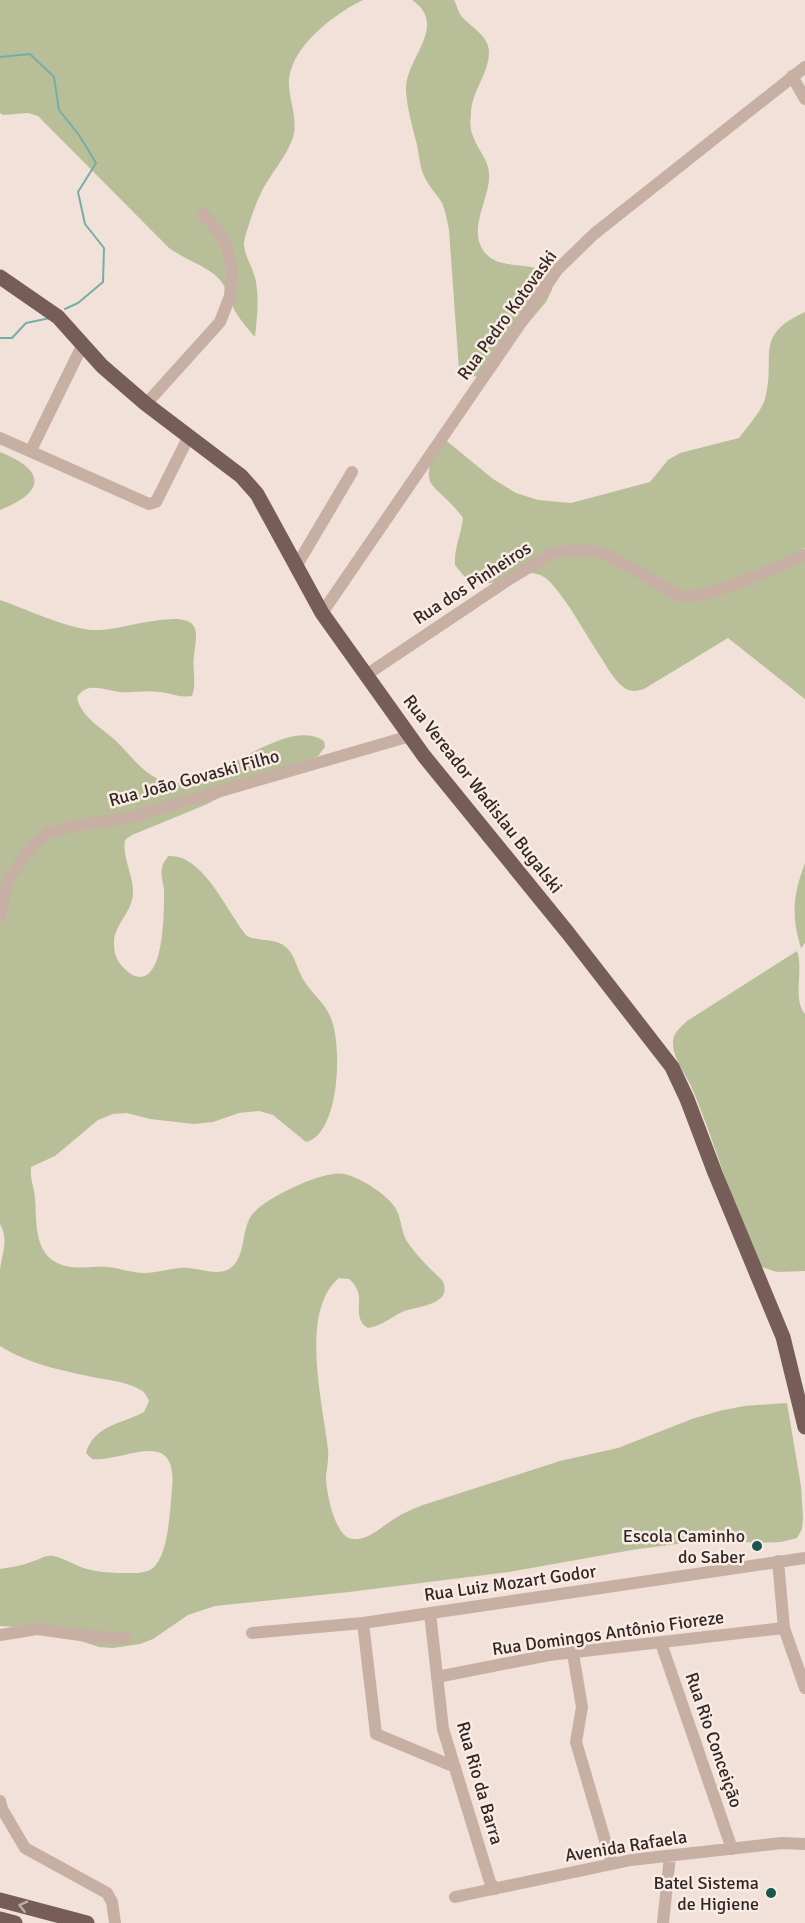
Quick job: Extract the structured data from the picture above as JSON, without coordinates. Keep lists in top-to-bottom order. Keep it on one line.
{"streets":{"main road":["Rua Vereador Wadislau Bugalski"],"street":["Rua Pedro Kotovaski","Rua dos Pinheiros","Rua João Govaski Filho","Rua Luiz Mozart Godor","Rua Domingos Antônio Fioreze","Rua Rio Conceição","Rua Rio da Barra","Avenida Rafaela"]},"crossings":[["Rua Pedro Kotovaski","Rua Vereador Wadislau Bugalski"],["Rua dos Pinheiros","Rua Vereador Wadislau Bugalski"],["Rua João Govaski Filho","Rua Vereador Wadislau Bugalski"],["Rua Luiz Mozart Godor","Rua Rio da Barra"],["Rua Domingos Antônio Fioreze","Rua Rio Conceição"],["Rua Domingos Antônio Fioreze","Rua Rio da Barra"],["Rua Rio Conceição","Avenida Rafaela"],["Rua Rio da Barra","Avenida Rafaela"]],"places":["Escola Caminho do Saber","Batel Sistema de Higiene"]}
